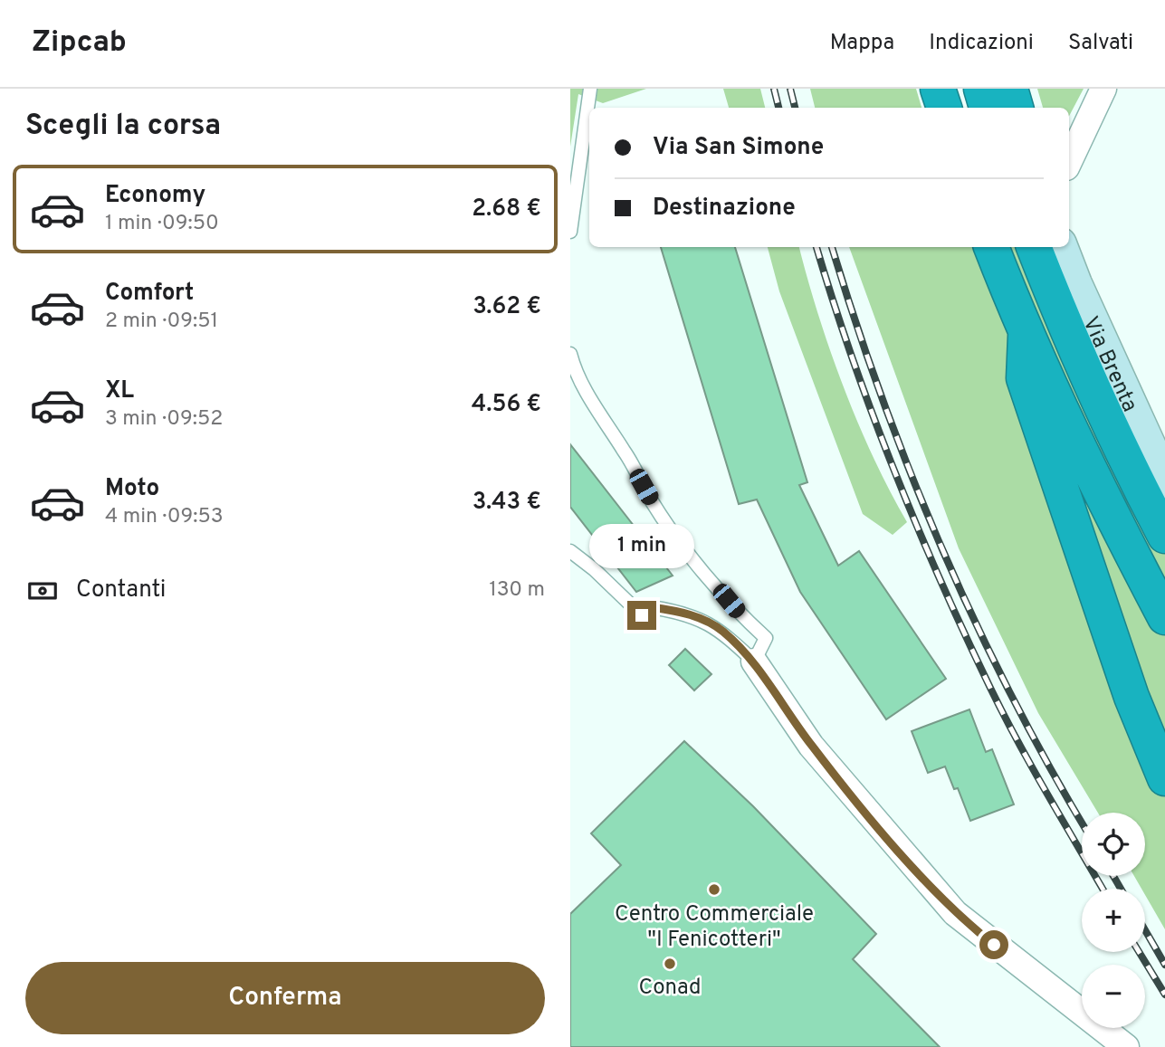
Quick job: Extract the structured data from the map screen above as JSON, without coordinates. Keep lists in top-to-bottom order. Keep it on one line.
{"streets":{"street":["Via Brenta"]},"places":["Centro Commerciale \"I Fenicotteri\"","Conad"],"page":{"header":"Zipcab","nav":["Mappa","Indicazioni","Salvati"],"heading":"Scegli la corsa","banner":["Via San Simone","Destinazione"],"list":[{"name":"Economy","note":"1 min · 09:50","value":"2.68 €"},{"name":"Comfort","note":"2 min · 09:51","value":"3.62 €"},{"name":"XL","note":"3 min · 09:52","value":"4.56 €"},{"name":"Moto","note":"4 min · 09:53","value":"3.43 €"}],"bubble":"1 min","pay":["Contanti","130 m"],"map_buttons":["+","−"],"buttons":"Conferma"}}
